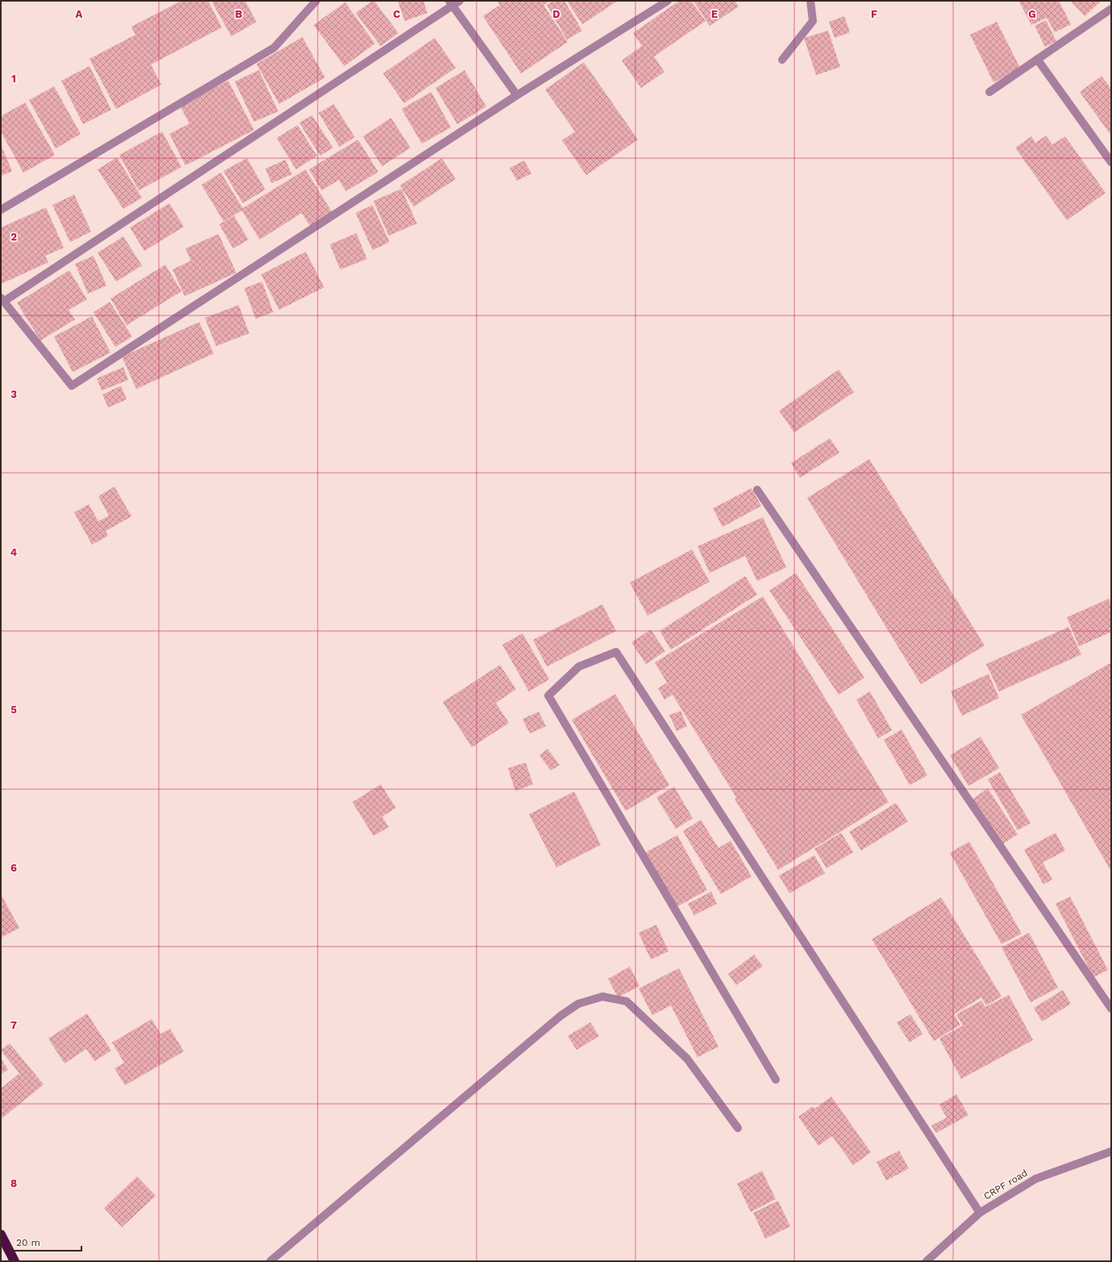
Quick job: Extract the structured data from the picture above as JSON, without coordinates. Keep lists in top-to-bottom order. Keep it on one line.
{"streets":{"street":["CRPF road"]},"scale_bar":"20 m","grid":{"columns":["A","B","C","D","E","F","G"],"rows":["1","2","3","4","5","6","7","8"]}}
